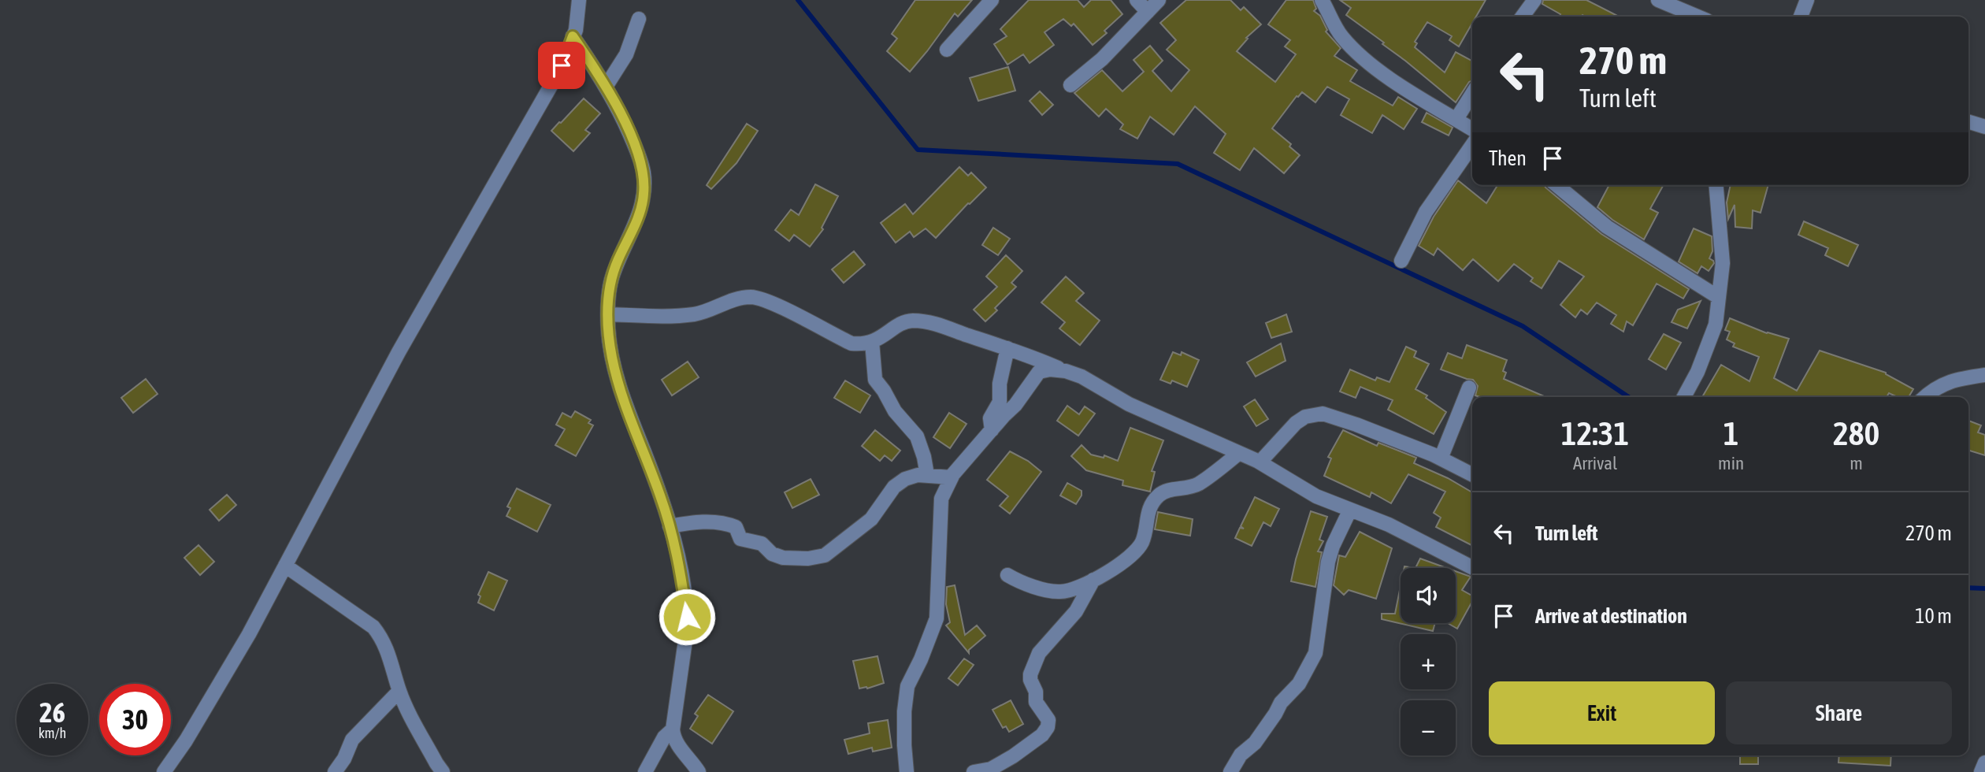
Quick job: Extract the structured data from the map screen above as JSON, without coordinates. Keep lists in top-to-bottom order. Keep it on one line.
{"page":{"turn":["270 m","Turn left"],"then":"Then","eta":["12:31","Arrival","1","min","280","m"],"list":[{"name":"Turn left","value":"270 m"},{"name":"Arrive at destination","value":"10 m"}],"map_buttons":["+","−"],"buttons":["Exit","Share"],"speed":"26 km/h","limit":"30"}}
